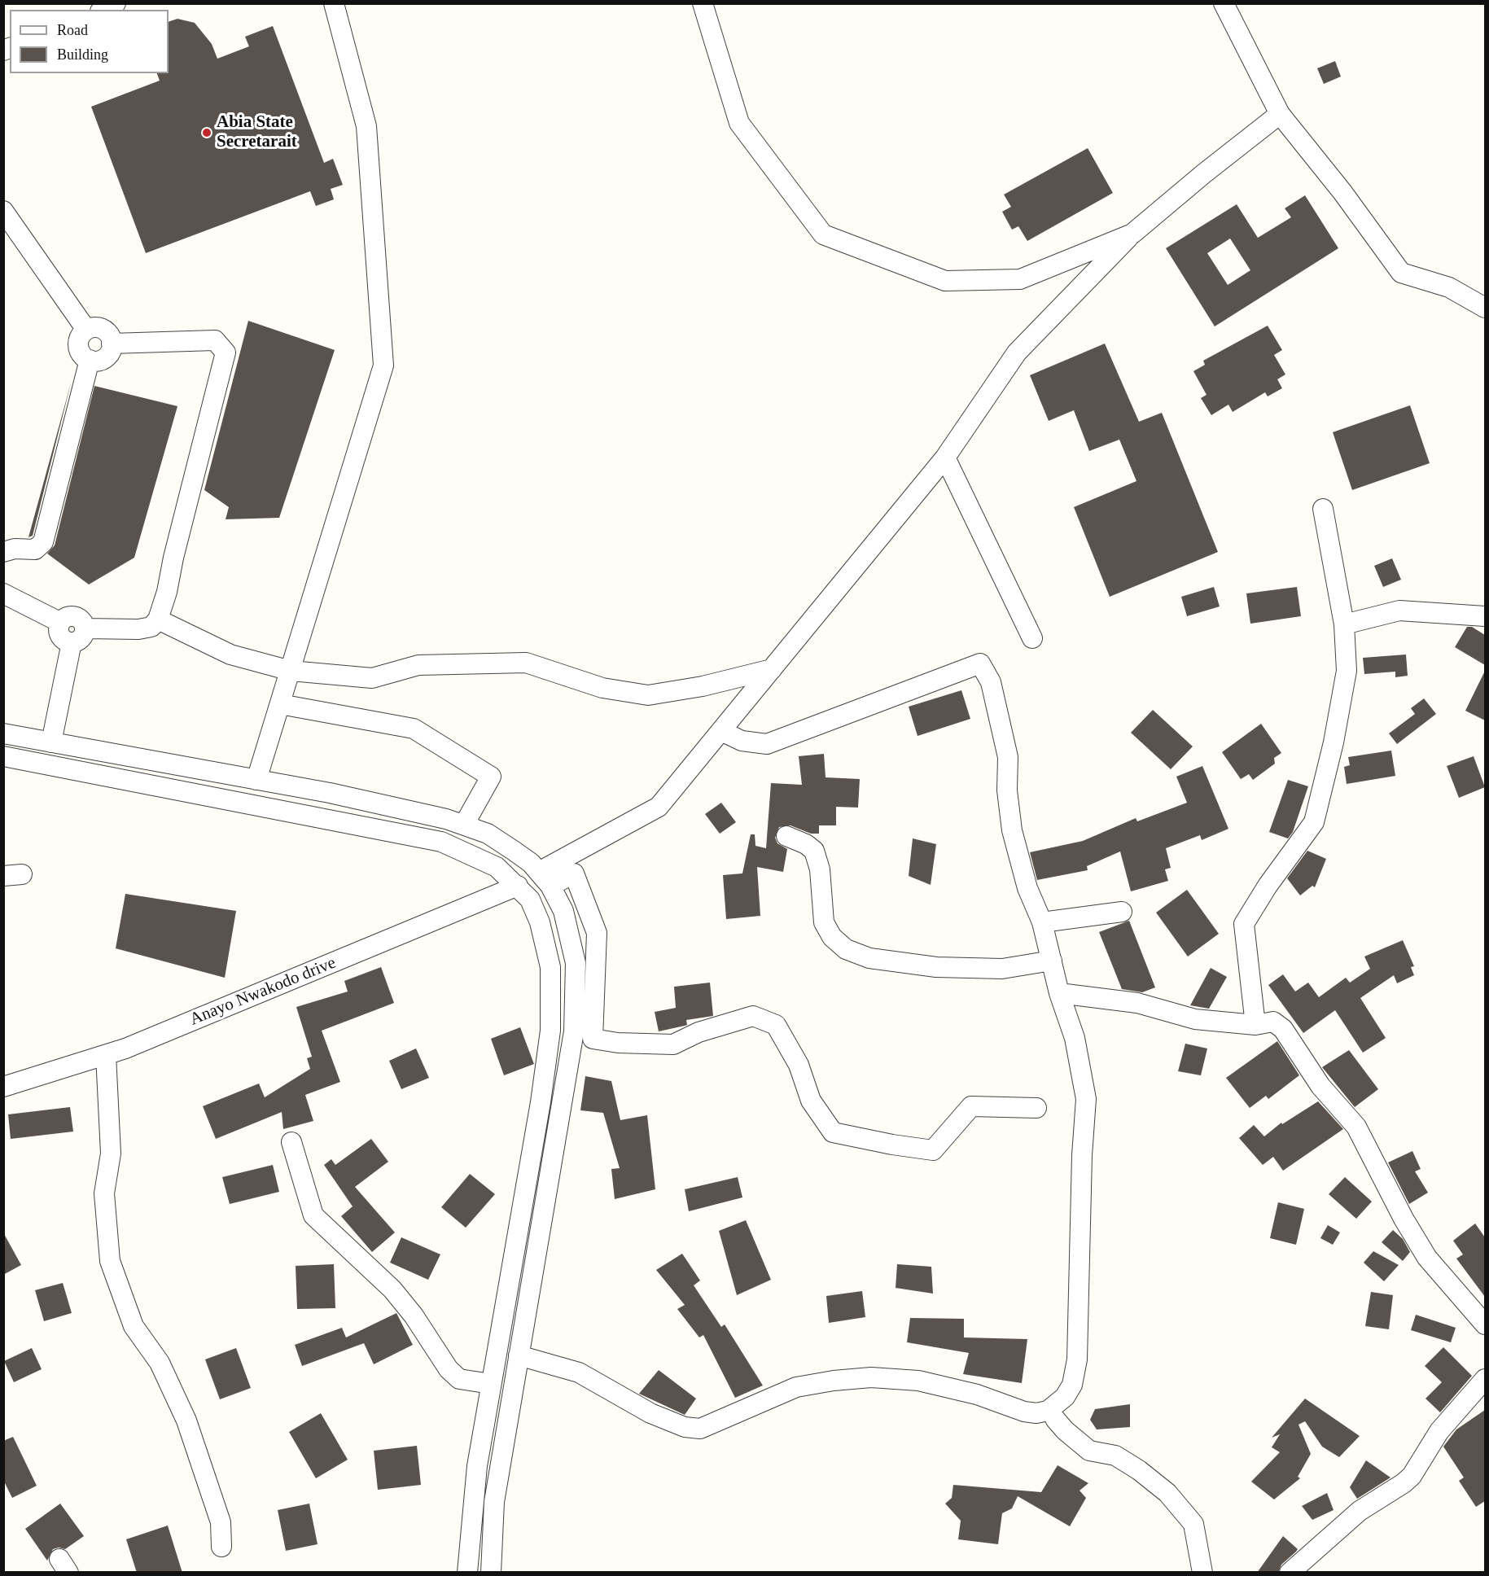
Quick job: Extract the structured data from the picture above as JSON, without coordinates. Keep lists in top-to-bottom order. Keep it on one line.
{"streets":{"street":["Anayo Nwakodo drive"]},"places":["Abia State Secretarait"],"legend":["Road","Building"]}
